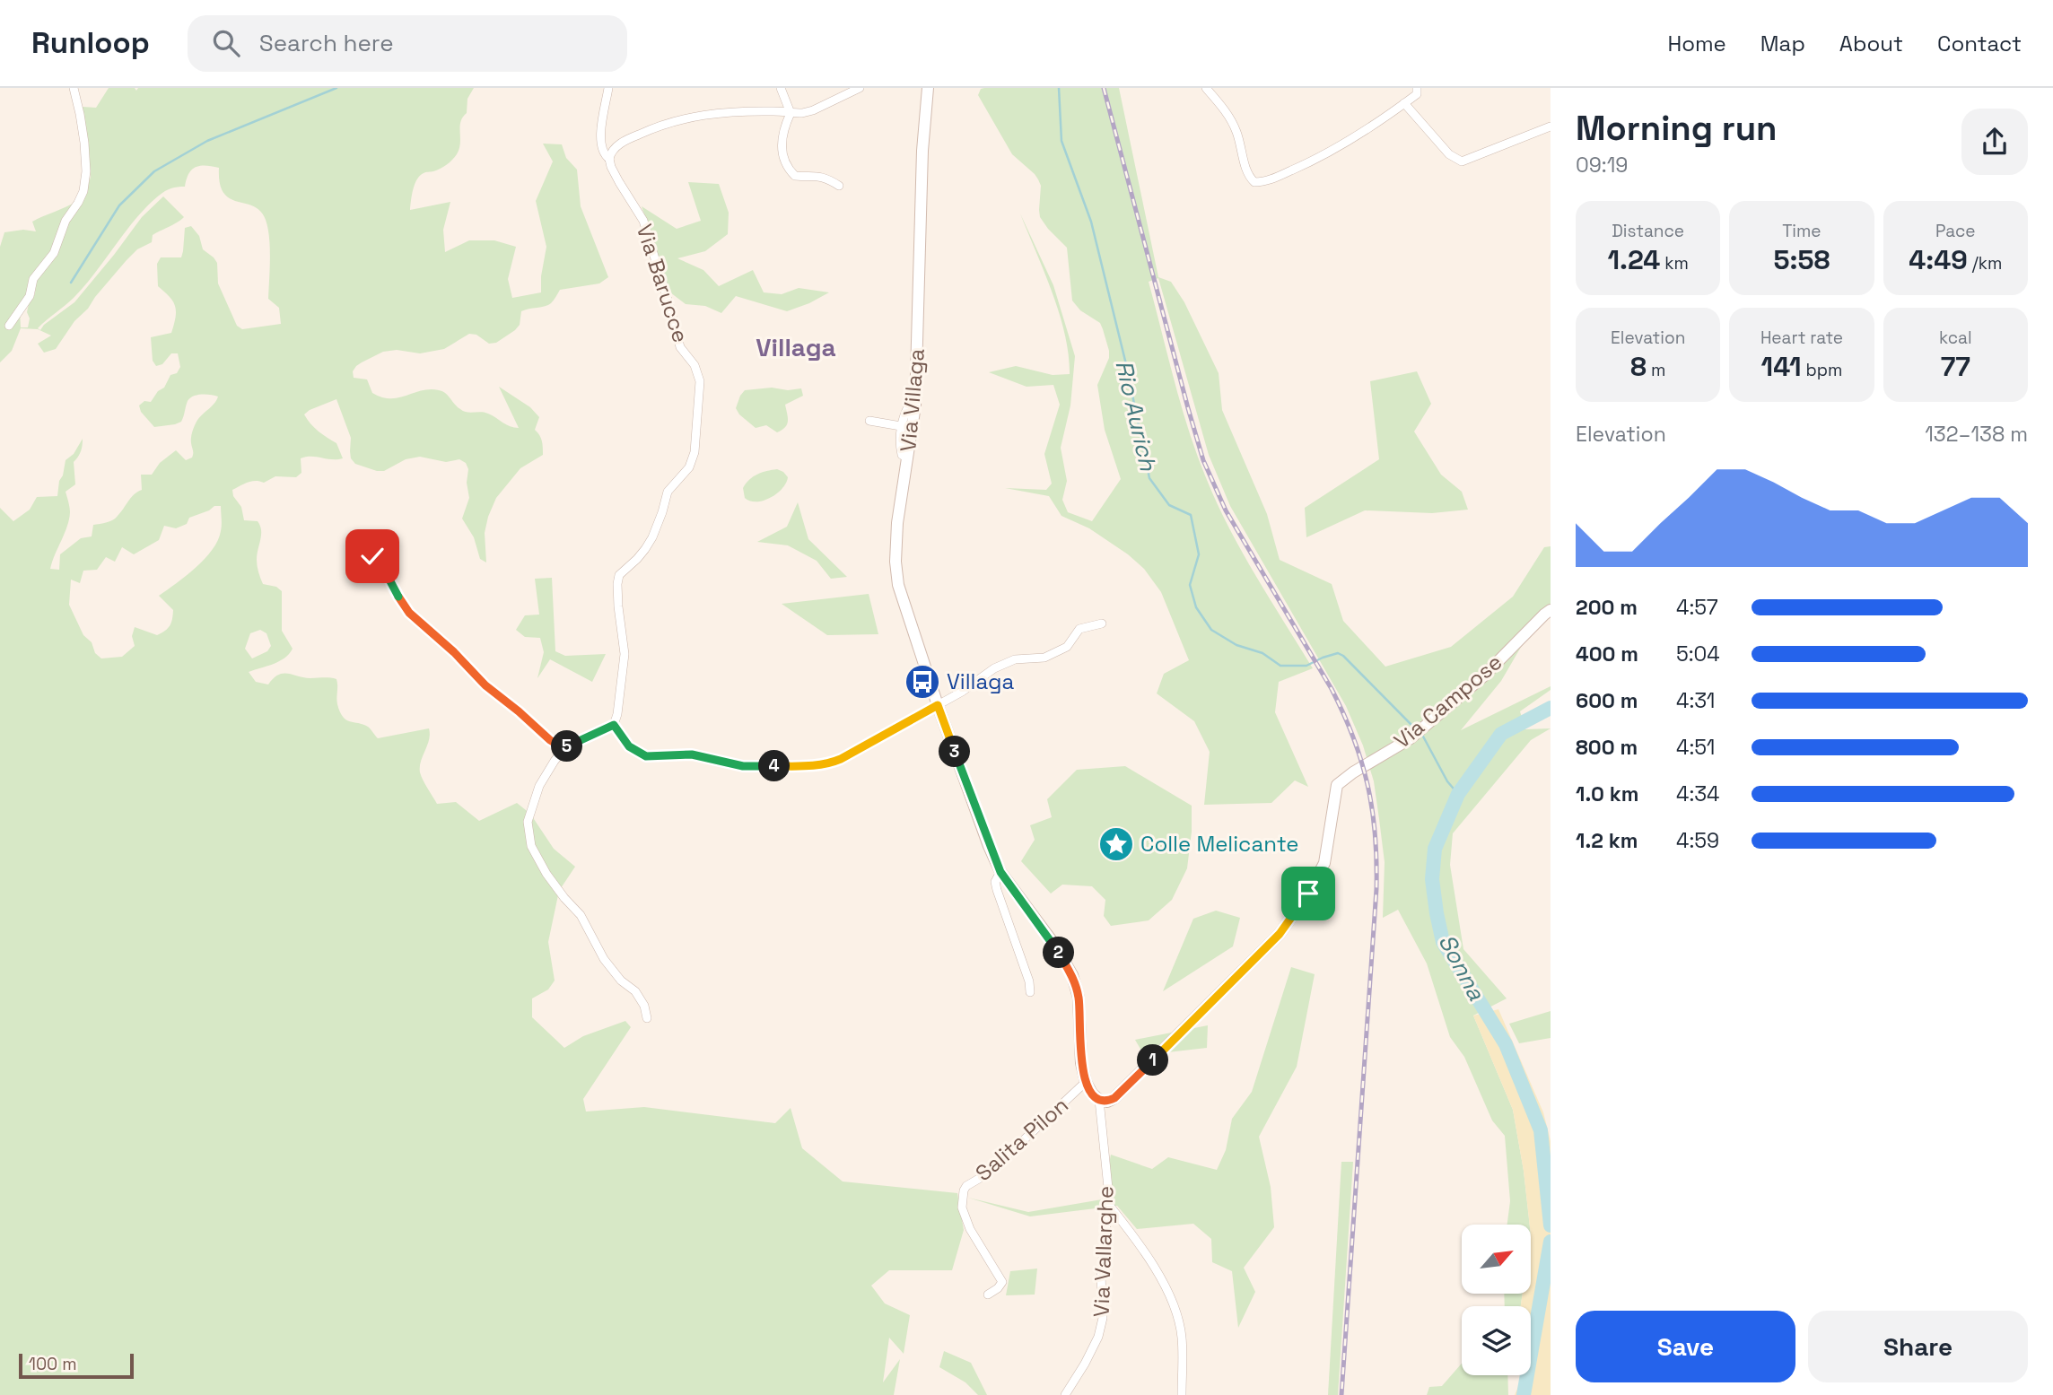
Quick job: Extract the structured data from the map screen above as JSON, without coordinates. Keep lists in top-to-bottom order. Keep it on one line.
{"streets":{"street":["Via Barucce","Via Villaga","Via Campose","Salita Pilon","Via Vallarghe"]},"crossings":[["Via Villaga","Salita Pilon"],["Via Campose","Via Vallarghe"]],"districts":["Villaga"],"water":["Rio Aurich","Sonna"],"places":{"bus stop":["Villaga"],"place":["Colle Melicante"]},"scale_bar":"100 m","north":"top right","page":{"header":"Runloop","search":"Search here","nav":["Home","Map","About","Contact"],"heading":["Morning run","09:19"],"stats":[["Distance","1.24 km"],["Time","5:58"],["Pace","4:49 /km"],["Elevation","8 m"],["Heart rate","141 bpm"],["kcal","77"]],"chart":["Elevation","132–138 m"],"list":[{"name":"200 m","note":"4:57"},{"name":"400 m","note":"5:04"},{"name":"600 m","note":"4:31"},{"name":"800 m","note":"4:51"},{"name":"1.0 km","note":"4:34"},{"name":"1.2 km","note":"4:59"}],"pins":["5","3","4","2","1"],"buttons":["Save","Share"],"scale":"100 m"}}
